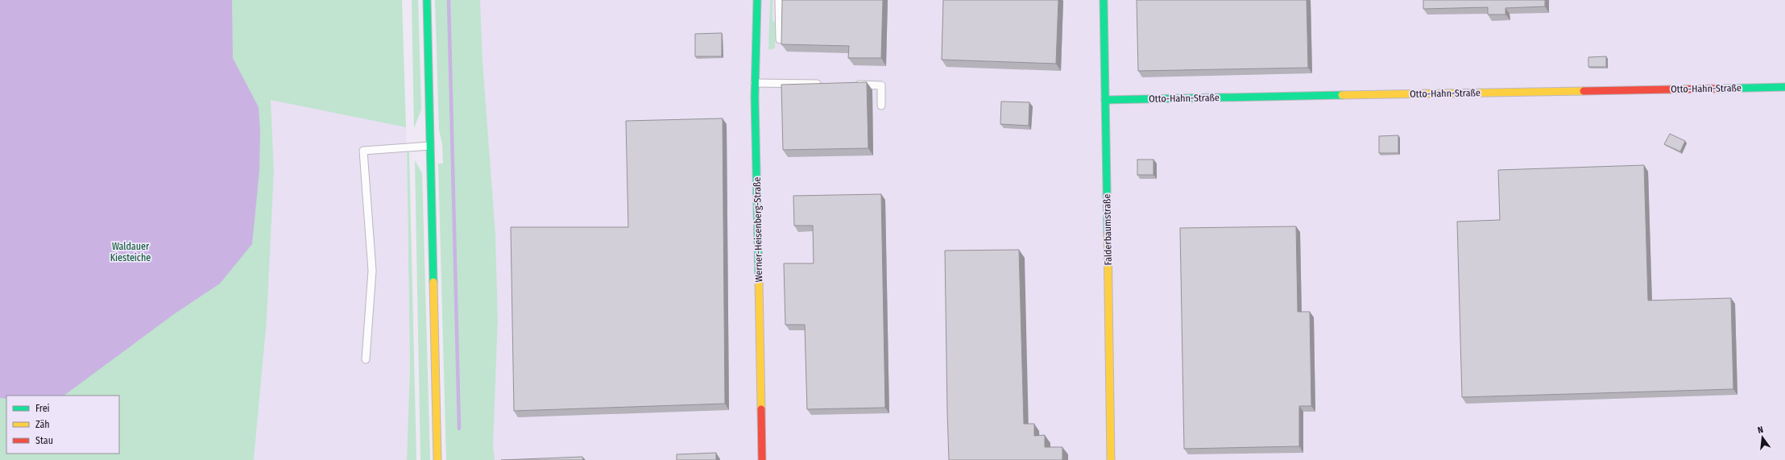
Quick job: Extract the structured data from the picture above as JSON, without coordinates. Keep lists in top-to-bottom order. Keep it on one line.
{"streets":{"street":["Otto-Hahn-Straße","Werner-Heisenberg-Straße","Falderbaumstraße"]},"crossings":[["Otto-Hahn-Straße","Falderbaumstraße"]],"parks":["Waldauer Kiesteiche"],"legend":["Frei","Zäh","Stau"],"north":"top"}
